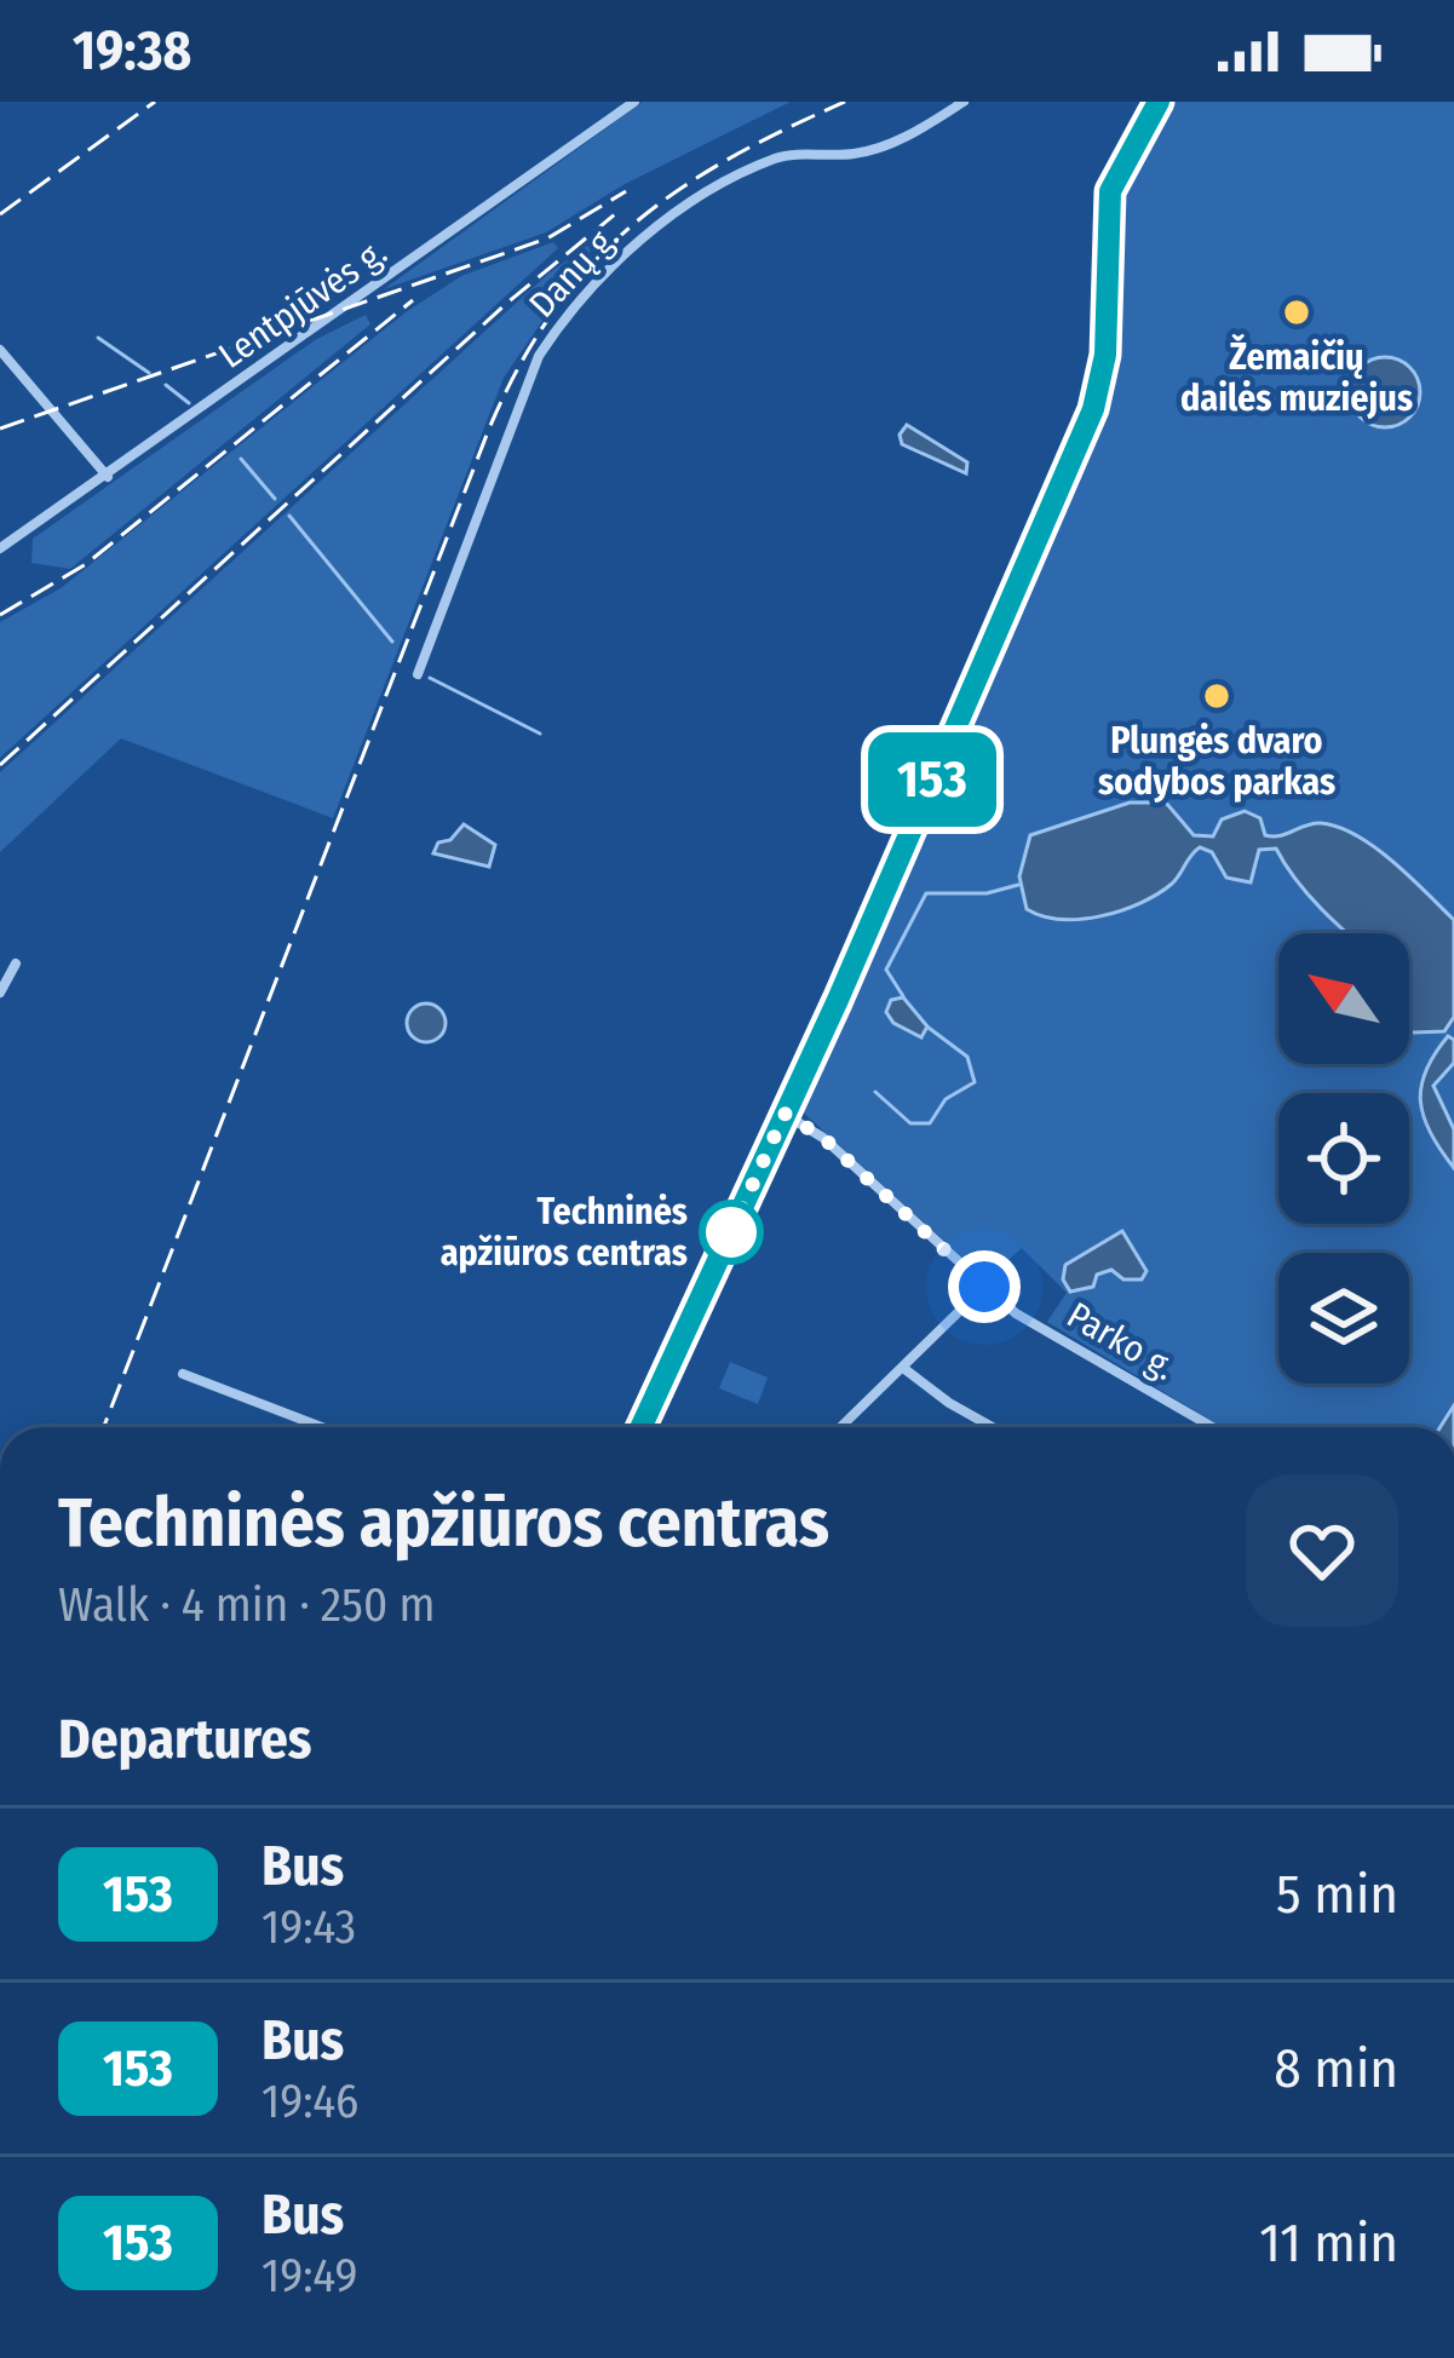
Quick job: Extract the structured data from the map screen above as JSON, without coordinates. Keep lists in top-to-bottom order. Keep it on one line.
{"streets":{"street":["Danų g.","Lentpjūvės g.","Parko g."]},"places":["Žemaičių dailės muziejus","Plungės dvaro sodybos parkas","Techninės apžiūros centras"],"lines":["bus line 153"],"north":"top left","page":{"status":"19:38","on_map":"153","heading":[["Techninės apžiūros centras","Walk · 4 min · 250 m"],"Departures"],"list":[{"mark":"153","name":"Bus","note":"19:43","value":"5 min"},{"mark":"153","name":"Bus","note":"19:46","value":"8 min"},{"mark":"153","name":"Bus","note":"19:49","value":"11 min"}]}}
